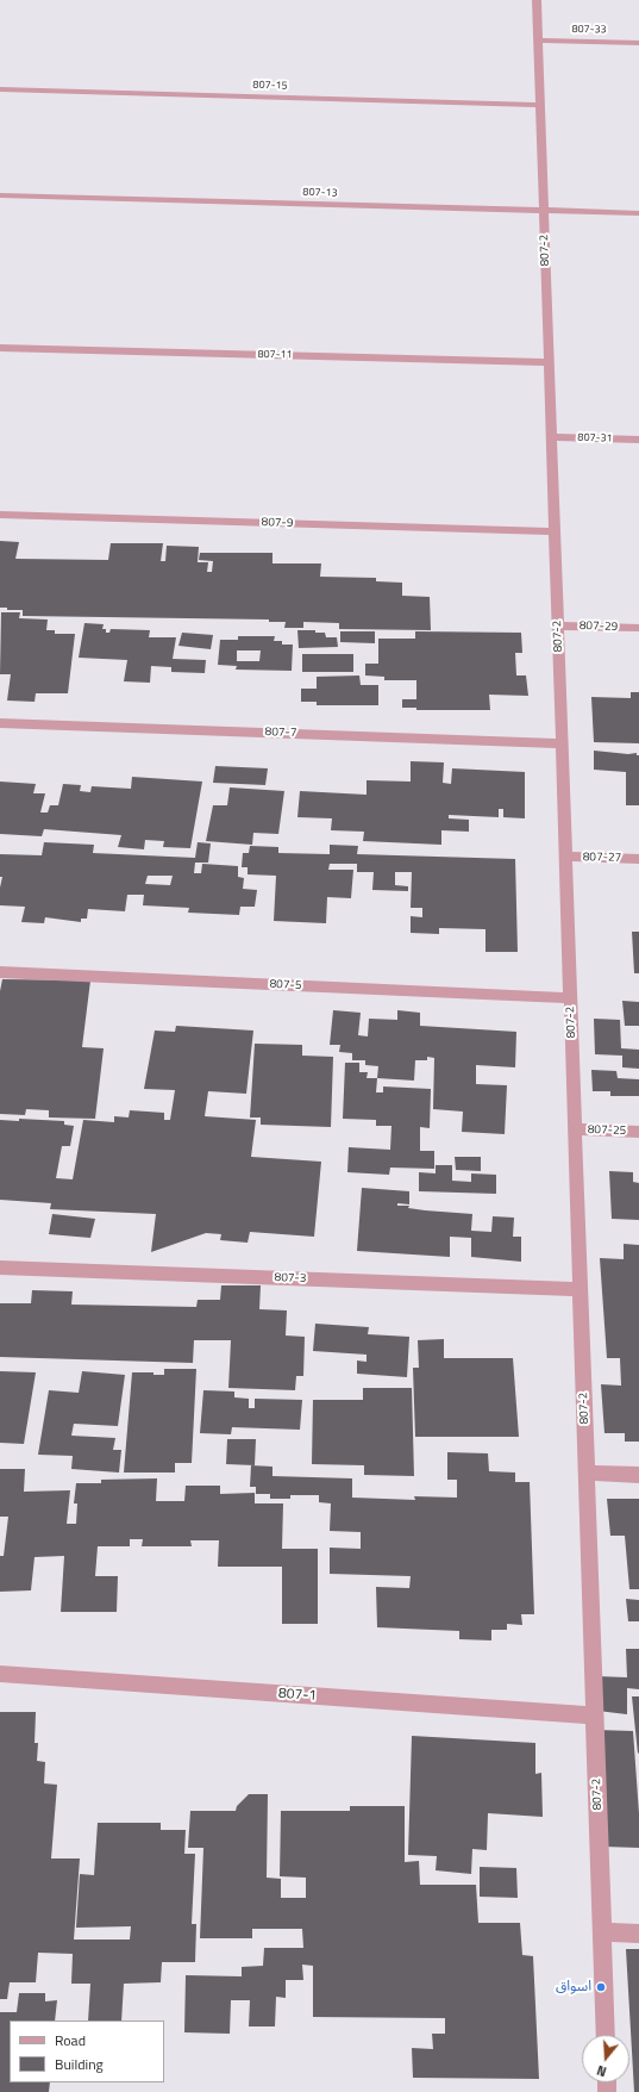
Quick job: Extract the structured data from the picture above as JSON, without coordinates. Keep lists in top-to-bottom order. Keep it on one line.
{"streets":{"street":["807-33","807-15","807-13","807-2","807-11","807-31","807-9","807-29","807-7","807-27","807-5","807-25","807-3","807-1"]},"crossings":[["807-33","807-2"],["807-15","807-2"],["807-13","807-2"],["807-2","807-11"],["807-2","807-31"],["807-2","807-9"],["807-2","807-29"],["807-2","807-7"],["807-2","807-27"],["807-2","807-5"],["807-2","807-25"],["807-2","807-3"],["807-2","807-1"]],"places":["اسواق"],"legend":["Road","Building"],"north":"bottom"}
